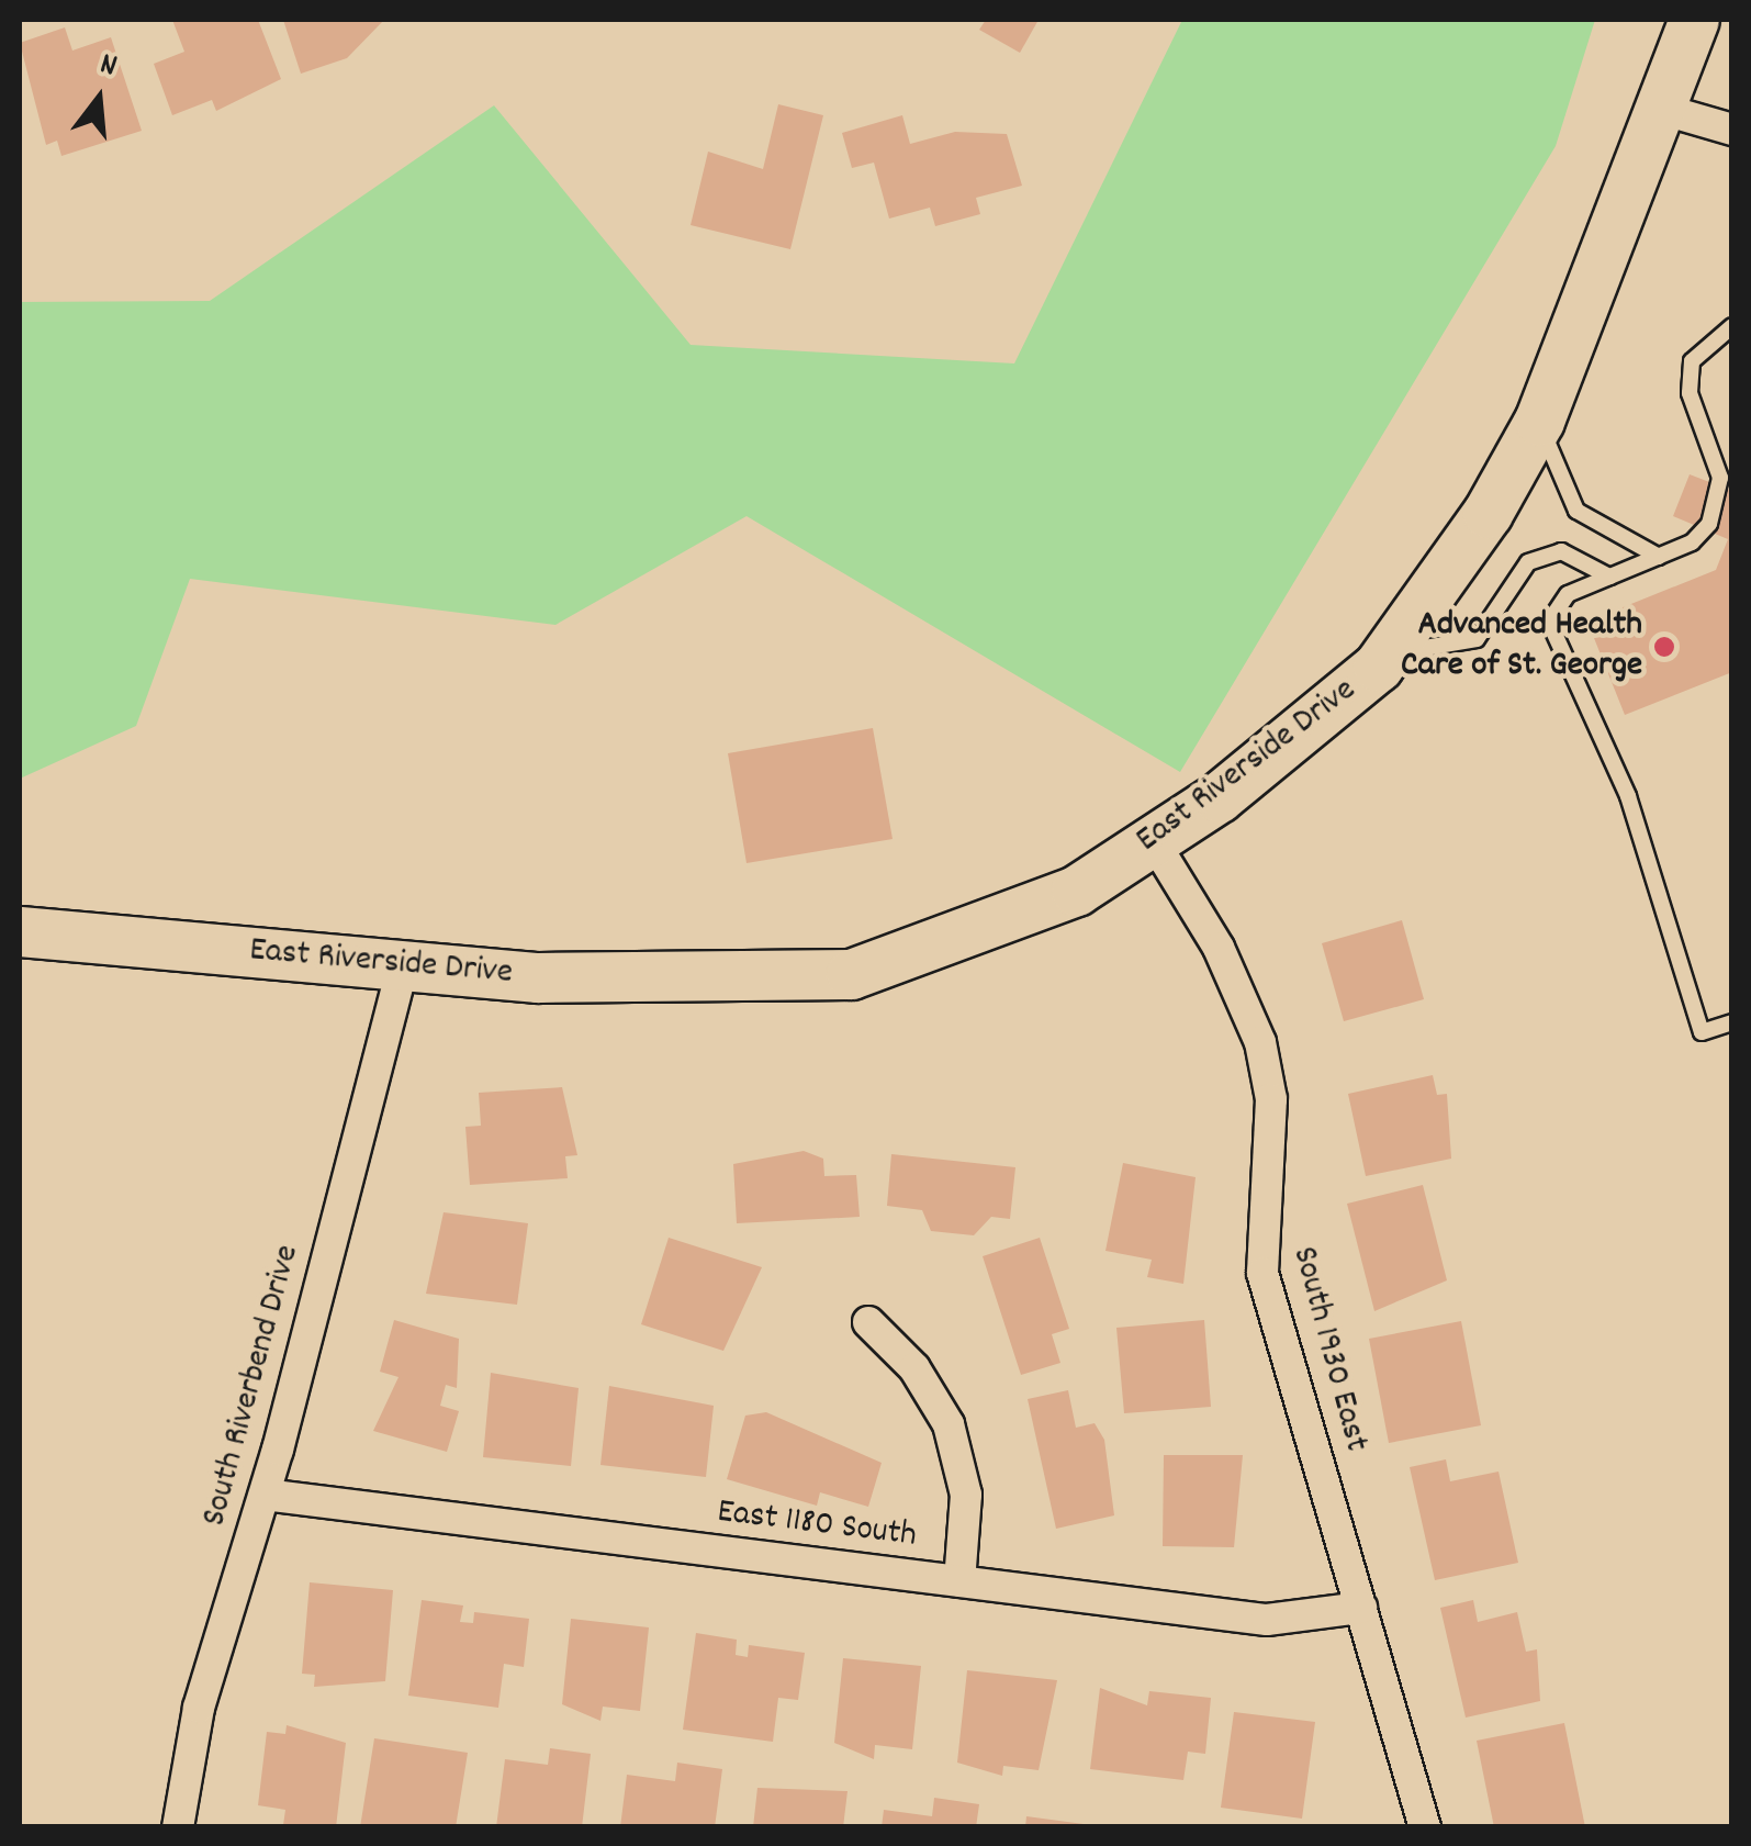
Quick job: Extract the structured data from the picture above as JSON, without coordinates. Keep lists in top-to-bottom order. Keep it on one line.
{"streets":{"main road":["East Riverside Drive"],"street":["South 1930 East","South Riverbend Drive","East 1180 South"]},"crossings":[["East Riverside Drive","South 1930 East"],["East Riverside Drive","South Riverbend Drive"],["South 1930 East","East 1180 South"],["South Riverbend Drive","East 1180 South"]],"places":["Advanced Health Care of St. George"],"north":"top"}
